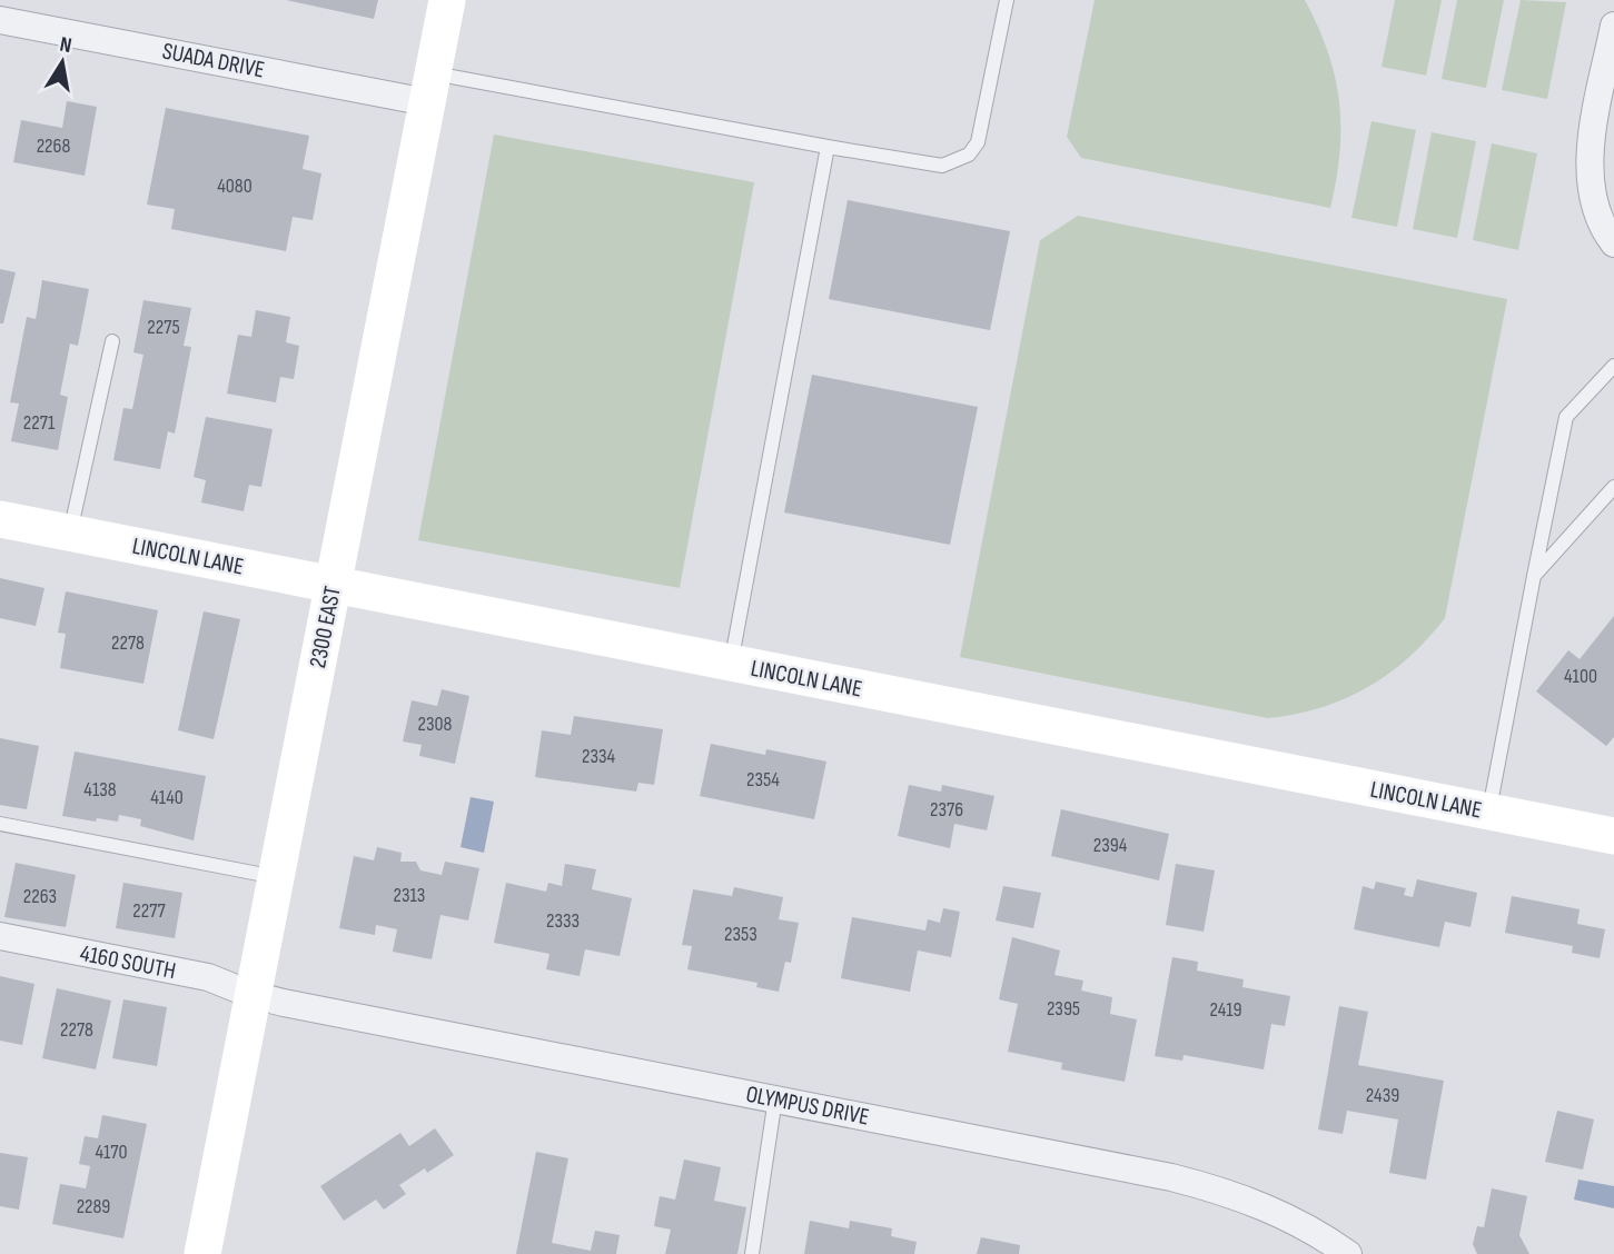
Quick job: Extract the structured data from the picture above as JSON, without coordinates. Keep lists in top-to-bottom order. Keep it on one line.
{"streets":{"street":["SUADA DRIVE","LINCOLN LANE","2300 EAST","4160 SOUTH","OLYMPUS DRIVE"]},"crossings":[["SUADA DRIVE","2300 EAST"],["LINCOLN LANE","2300 EAST"],["2300 EAST","4160 SOUTH"],["2300 EAST","OLYMPUS DRIVE"],["4160 SOUTH","OLYMPUS DRIVE"]],"house_numbers":["2268","4080","2275","2271","2278","4100","2308","2334","2354","4138","4140","2376","2394","2313","2263","2277","2333","2353","2395","2419","2278","2439","4170","2289"],"north":"top"}
